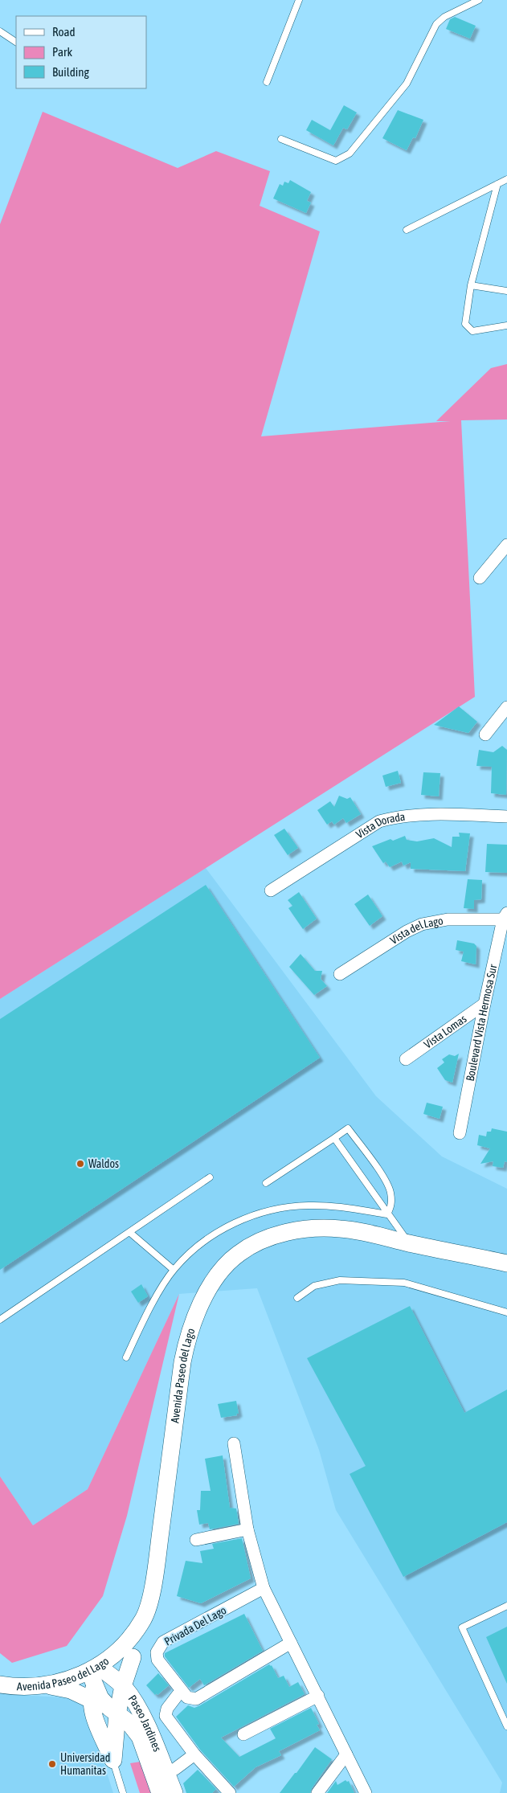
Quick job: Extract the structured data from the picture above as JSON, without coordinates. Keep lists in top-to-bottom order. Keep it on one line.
{"streets":{"main road":["Avenida Paseo del Lago","Paseo Jardines"],"street":["Vista Dorada","Vista del Lago","Boulevard Vista Hermosa Sur","Vista Lomas","Privada Del Lago"]},"crossings":[["Vista del Lago","Boulevard Vista Hermosa Sur"],["Boulevard Vista Hermosa Sur","Vista Lomas"],["Avenida Paseo del Lago","Paseo Jardines"]],"places":["Waldos","Universidad Humanitas"],"legend":["Road","Park","Building"]}
